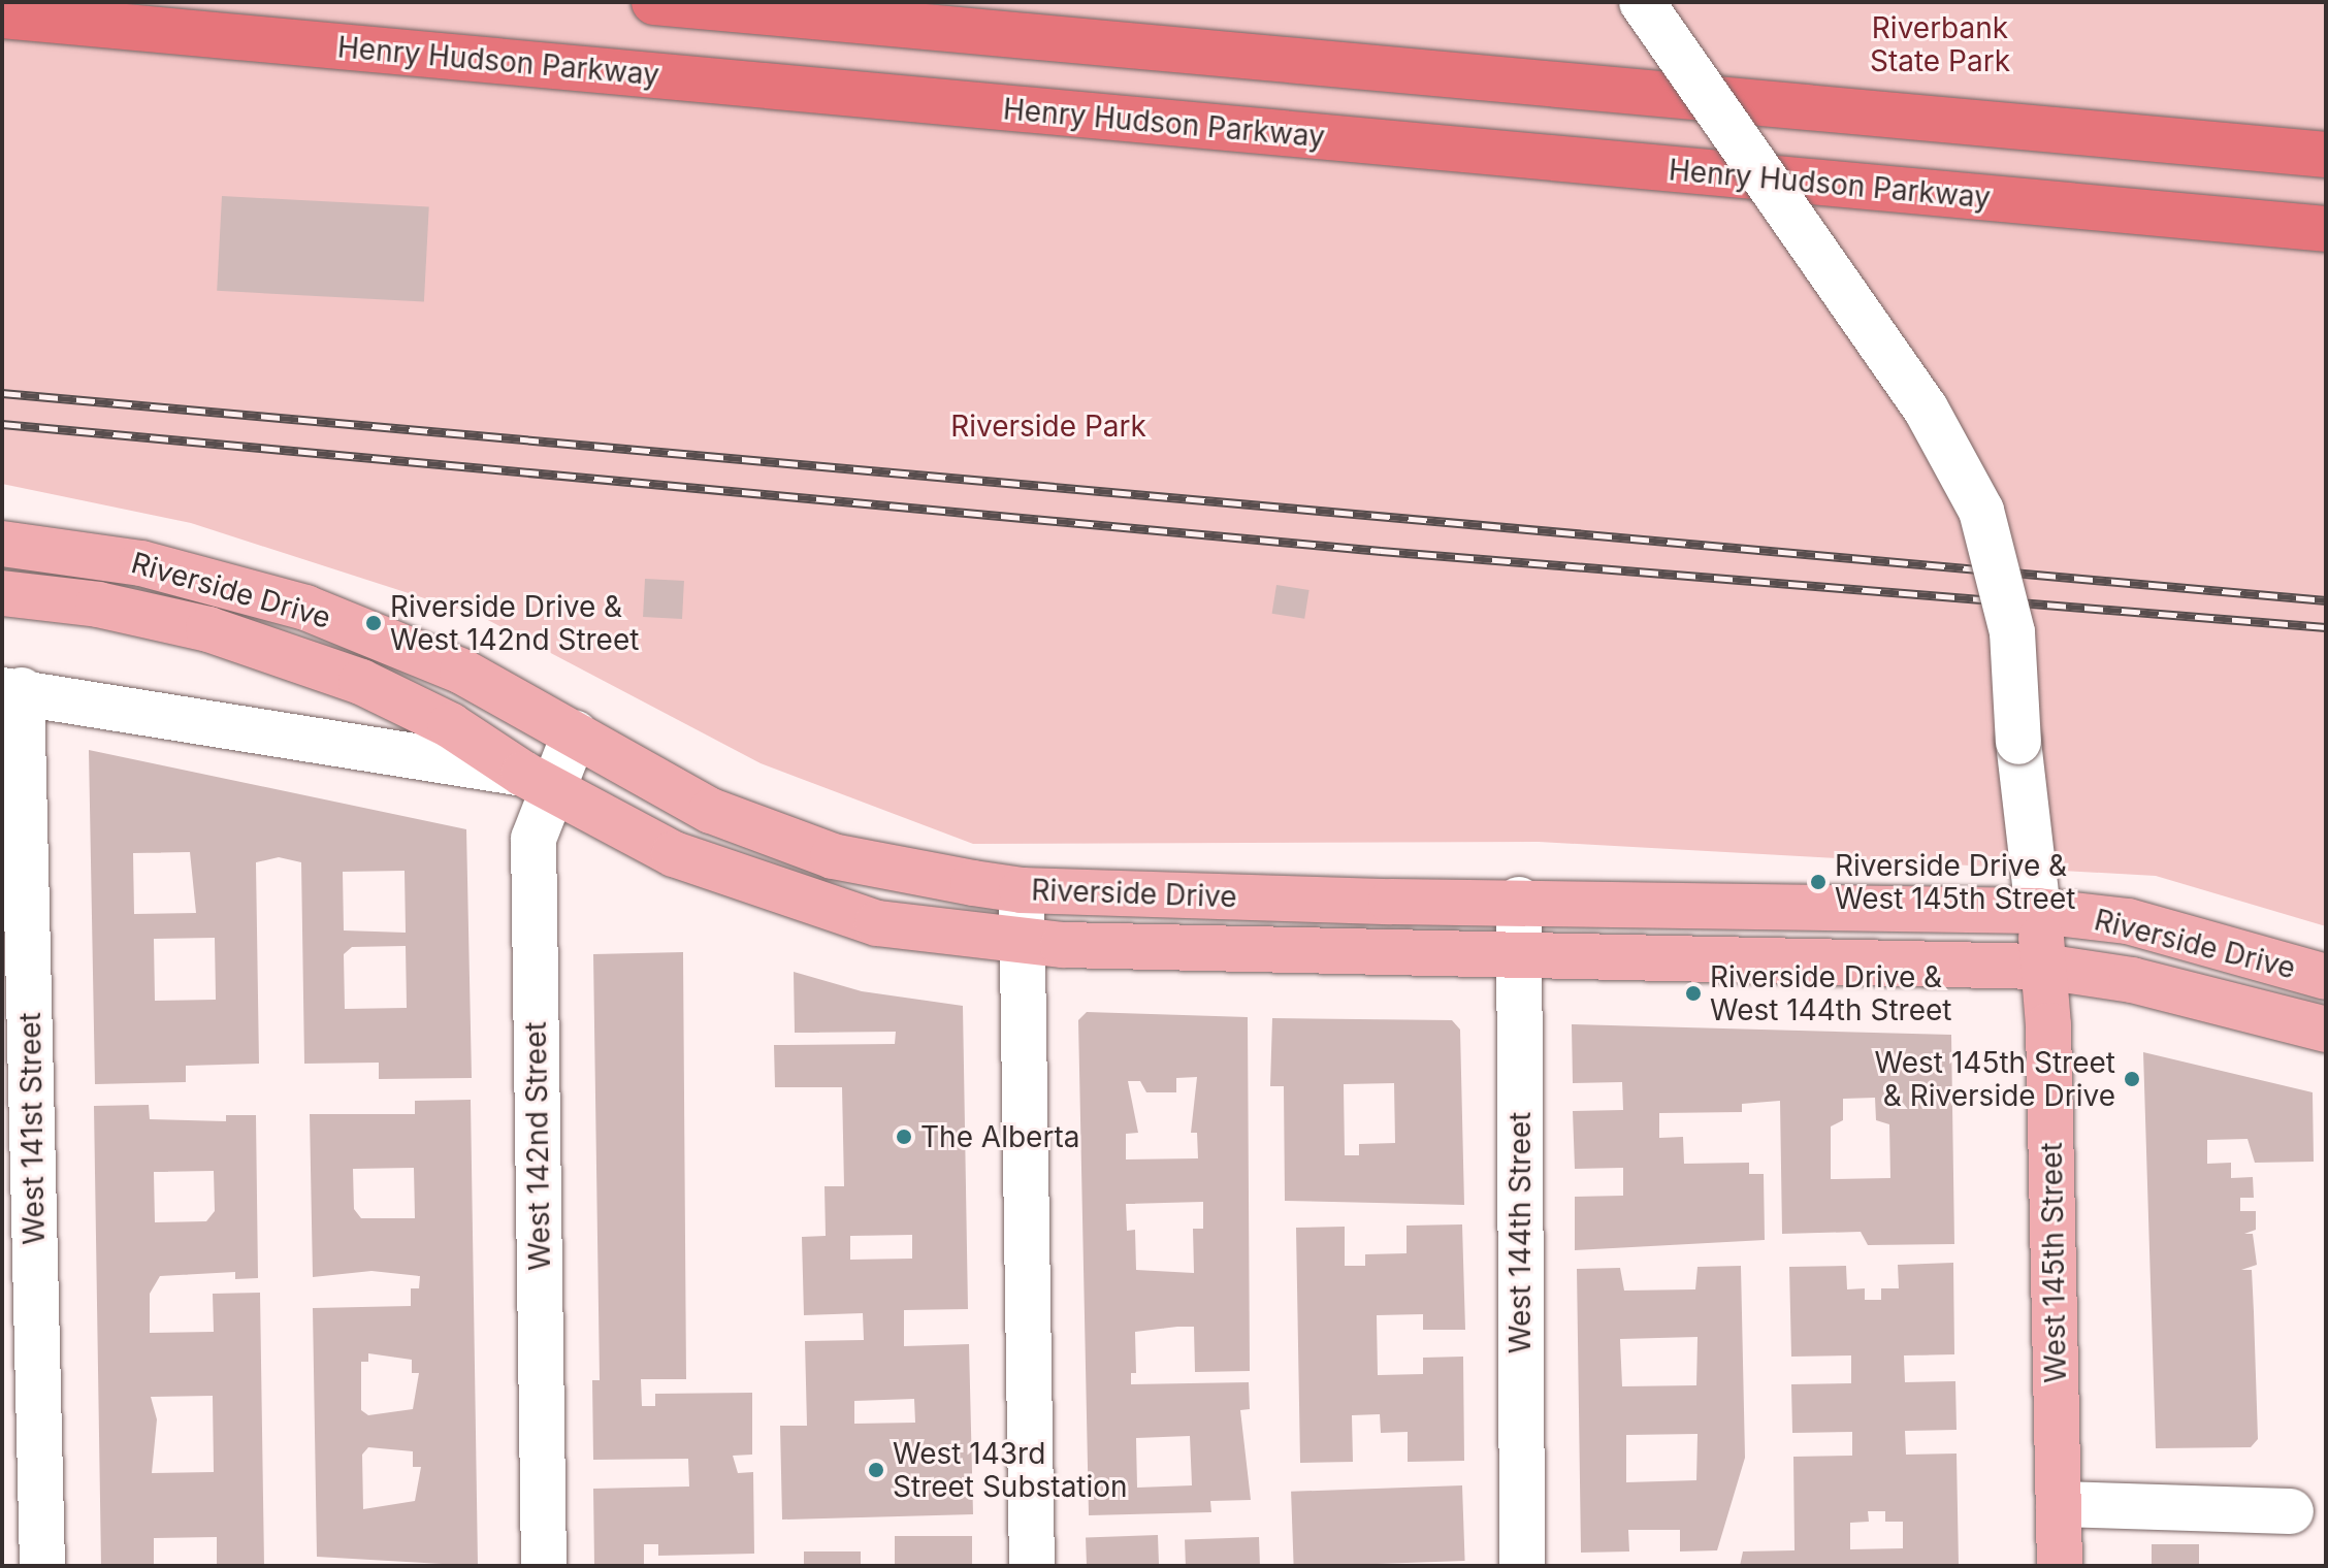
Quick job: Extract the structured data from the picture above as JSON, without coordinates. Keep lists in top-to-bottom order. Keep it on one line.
{"streets":{"highway":["Henry Hudson Parkway"],"main road":["Riverside Drive","West 145th Street"],"street":["West 141st Street","West 142nd Street","West 144th Street"]},"crossings":[["Riverside Drive","West 141st Street"],["Riverside Drive","West 142nd Street"],["Riverside Drive","West 144th Street"],["Riverside Drive","West 145th Street"]],"parks":["Riverbank State Park","Riverside Park"],"places":["Riverside Drive & West 142nd Street","Riverside Drive & West 145th Street","Riverside Drive & West 144th Street","West 145th Street & Riverside Drive","The Alberta","West 143rd Street Substation"]}
